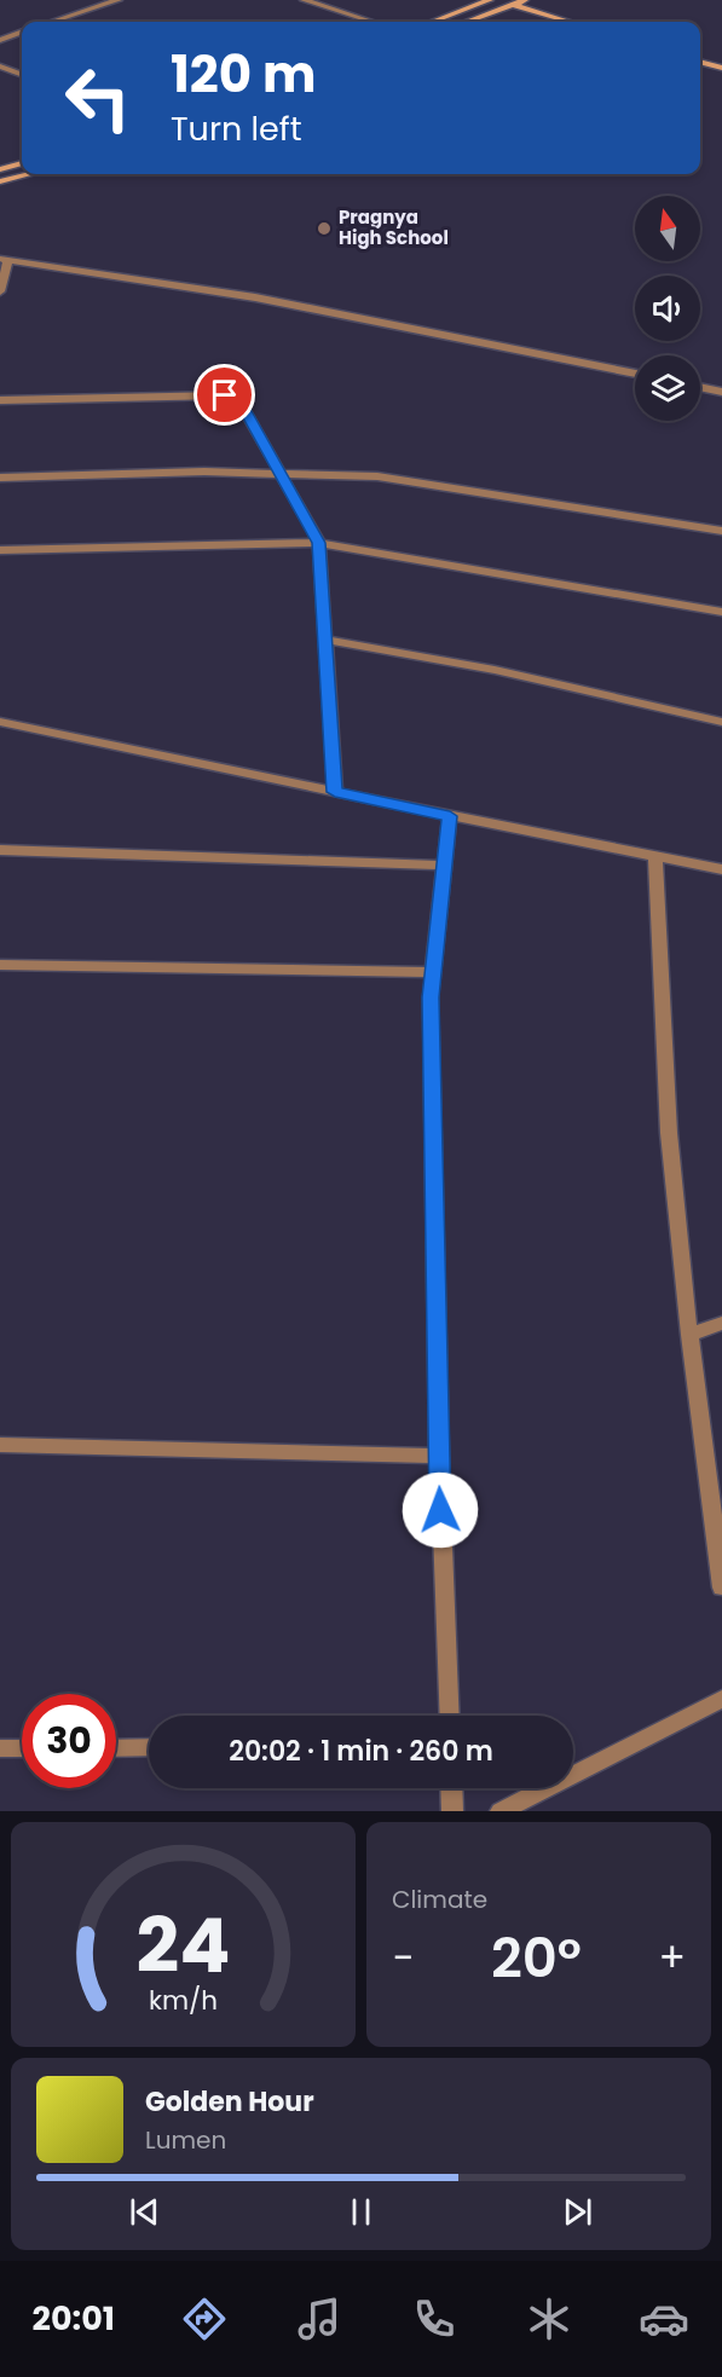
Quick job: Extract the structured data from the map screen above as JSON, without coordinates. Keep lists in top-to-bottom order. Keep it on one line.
{"places":["Pragnya High School"],"north":"top","page":{"turn":["120 m","Turn left"],"limit":"30","trip":"20:02 · 1 min · 260 m","tile":"Climate","heat":["−","20°","+"],"song":["Golden Hour","Lumen"],"tabs":"20:01","gauge":["24","km/h"]}}
